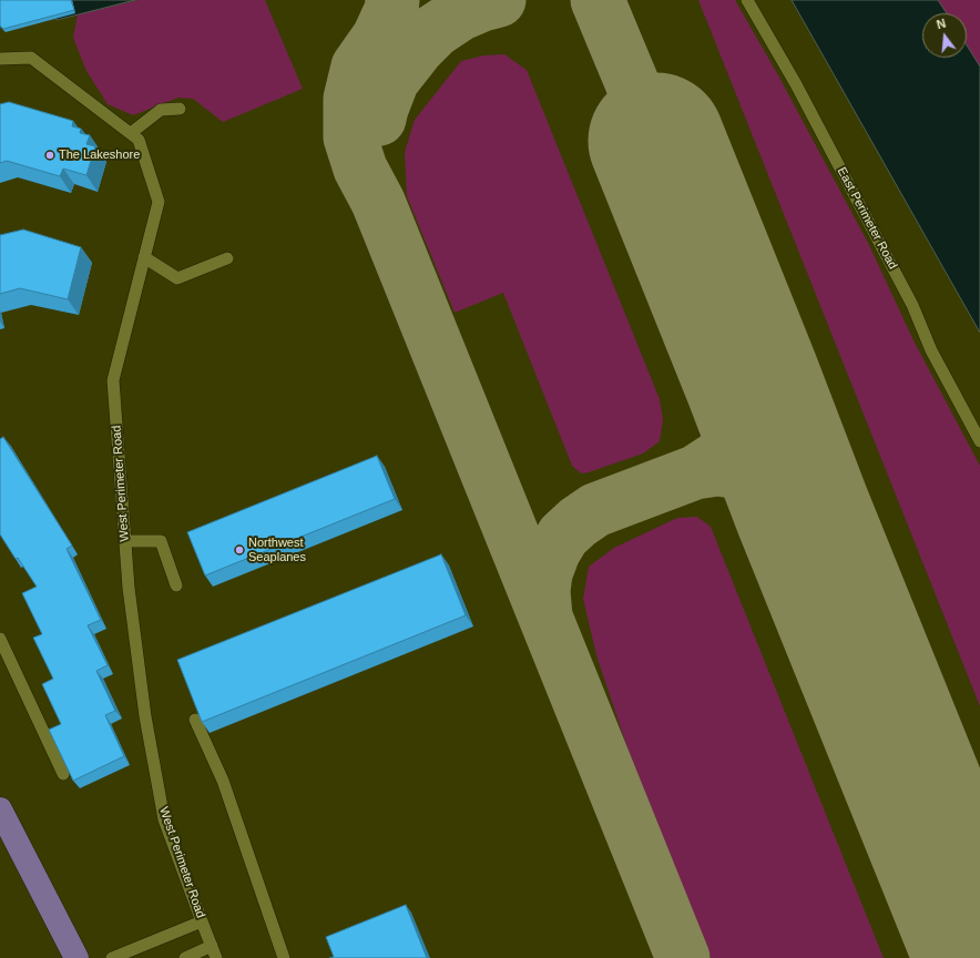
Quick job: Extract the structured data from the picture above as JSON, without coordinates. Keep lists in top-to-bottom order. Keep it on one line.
{"streets":{"lane":["East Perimeter Road","West Perimeter Road"]},"places":["The Lakeshore","Northwest Seaplanes"],"north":"top"}
